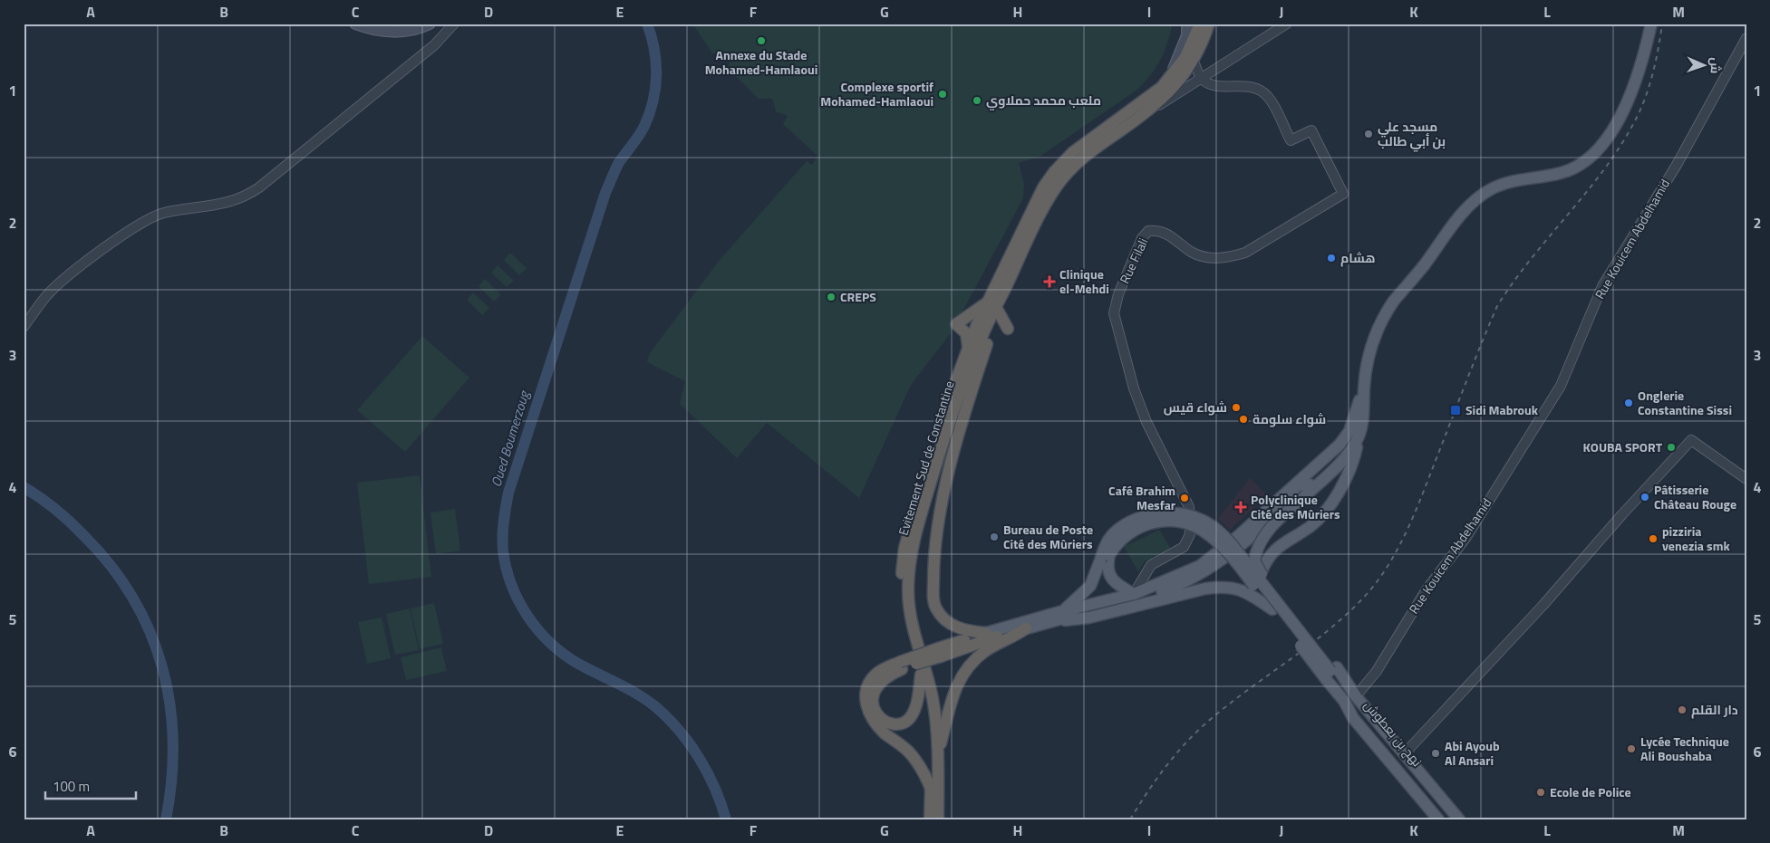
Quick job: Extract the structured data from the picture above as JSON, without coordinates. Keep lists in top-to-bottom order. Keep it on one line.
{"streets":{"highway":["Evitement Sud de Constantine"],"main road":["نهج بن بعطوش"],"street":["Rue Kouicem Abdelhamid","Rue Filali"]},"water":["Oued Boumerzoug"],"places":{"other":["Annexe du Stade Mohamed-Hamlaoui","Complexe sportif Mohamed-Hamlaoui","ملعب محمد حملاوي","مسجد علي بن أبي طالب","هشام","CREPS","Onglerie Constantine Sissi","شواء قيس","شواء سلومة","KOUBA SPORT","Pâtisserie Château Rouge","Café Brahim Mesfar","Bureau de Poste Cité des Mûriers","pizziria venezia smk","دار القلم","Lycée Technique Ali Boushaba","Abi Ayoub Al Ansari","Ecole de Police"],"health":["Clinique el-Mehdi","Polyclinique Cité des Mûriers"],"transit":["Sidi Mabrouk"]},"scale_bar":"100 m","north":"right","grid":{"columns":["A","B","C","D","E","F","G","H","I","J","K","L","M"],"rows":["1","2","3","4","5","6"]}}
